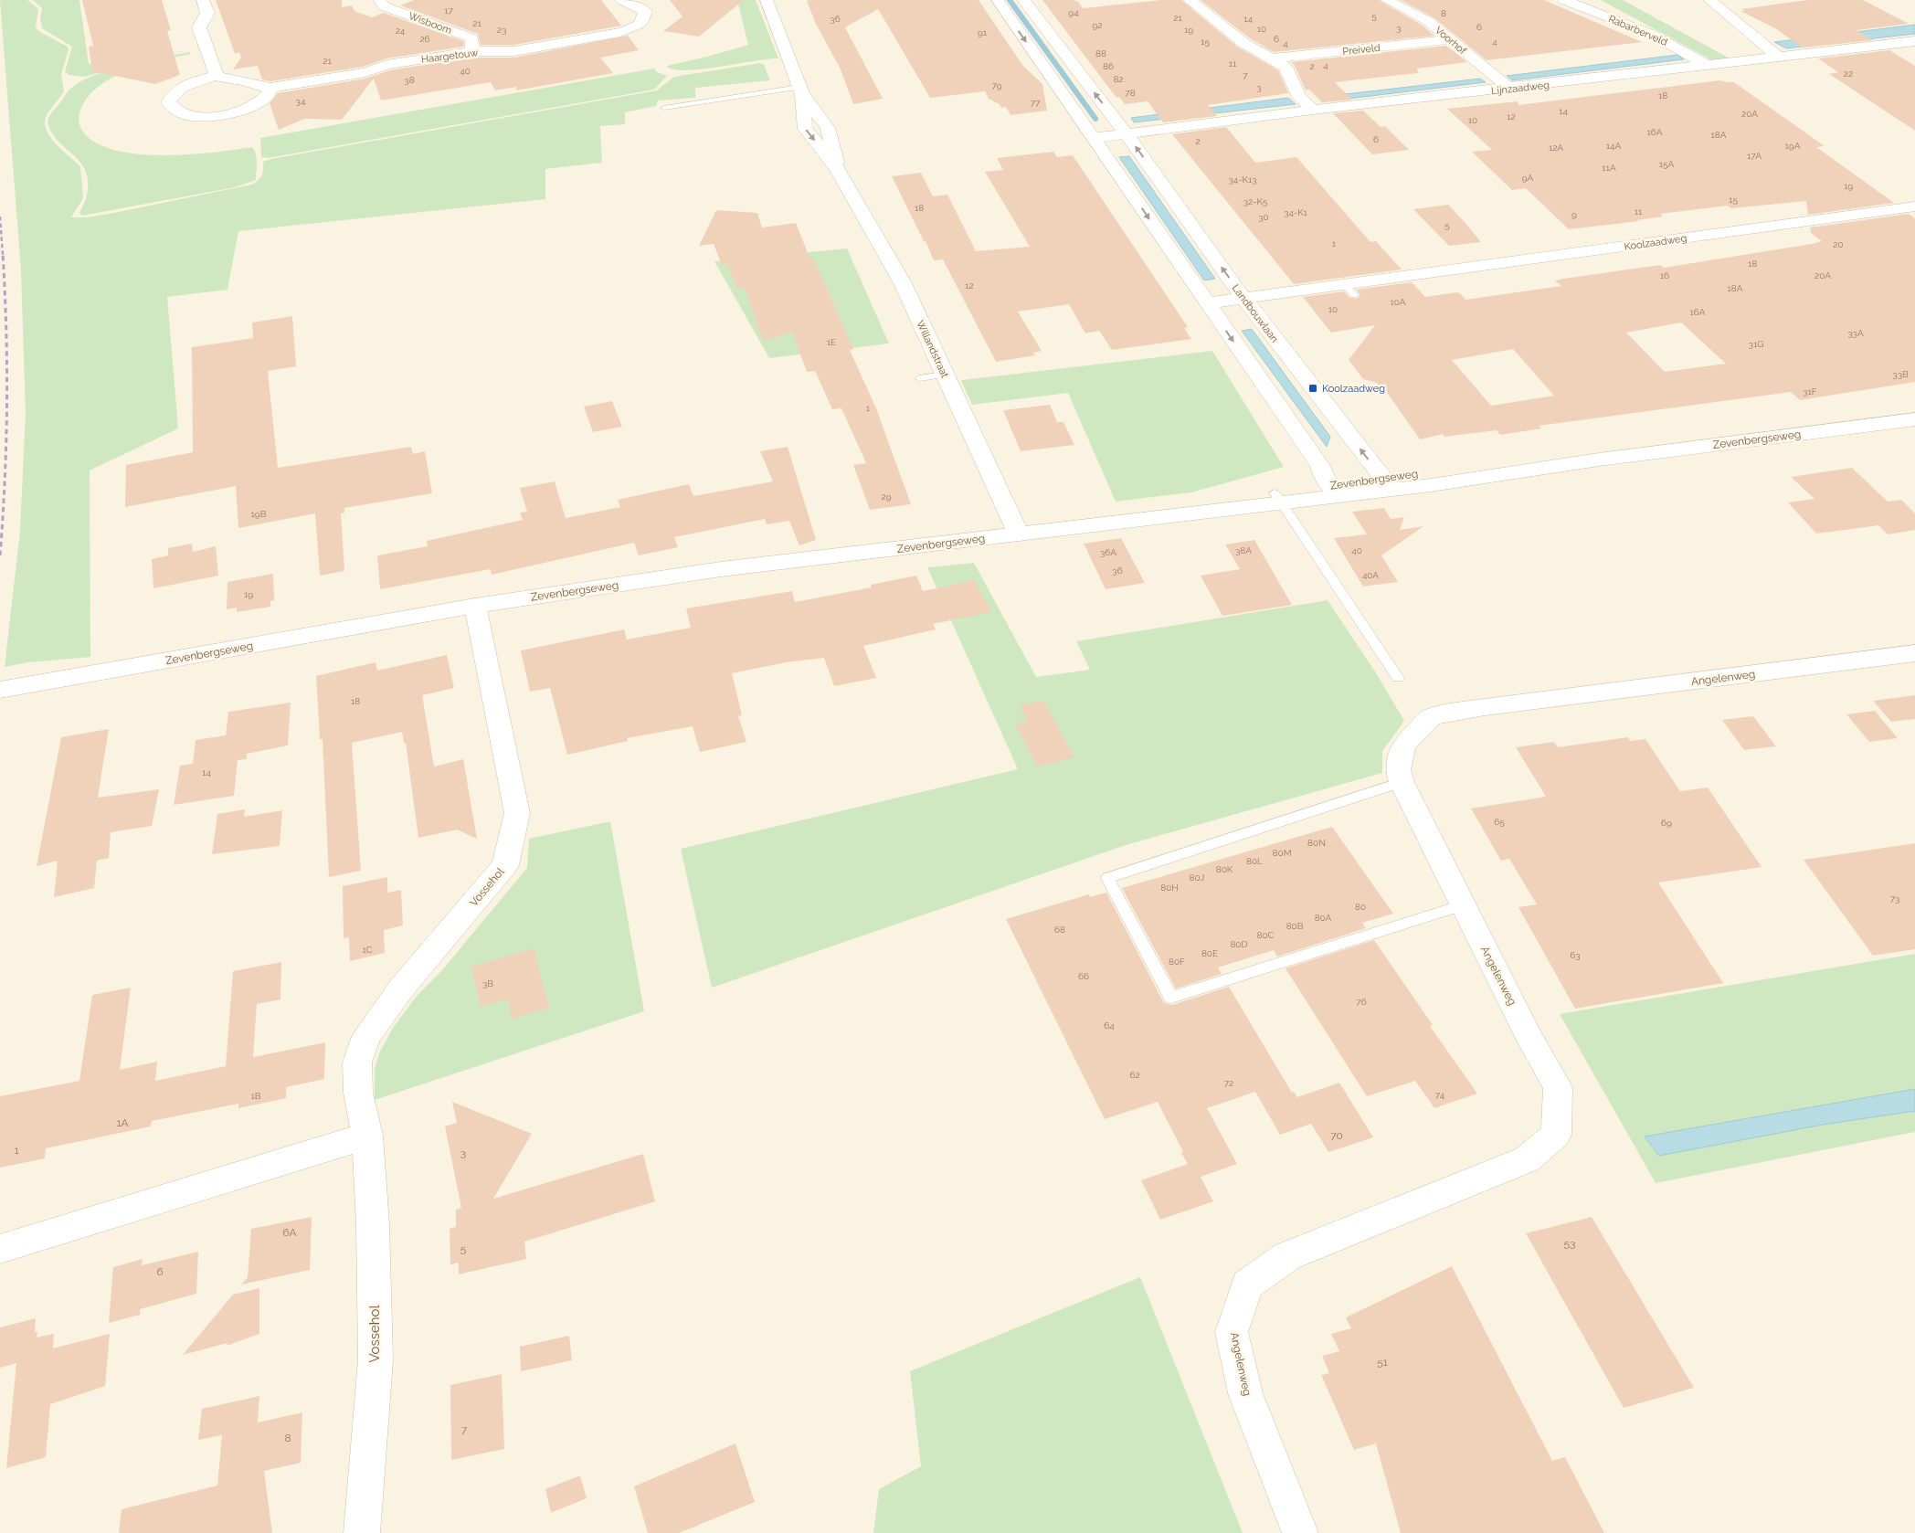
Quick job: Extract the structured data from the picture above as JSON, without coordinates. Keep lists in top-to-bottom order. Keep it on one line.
{"streets":{"street":["Wisboom","Rabarberveld","Voorhof","Preiveld","Haargetouw","Lijnzaadweg","Koolzaadweg","Landbouwlaan","Willandstraat","Zevenbergseweg","Angelenweg","Vossehol"]},"crossings":[["Wisboom","Haargetouw"],["Rabarberveld","Lijnzaadweg"],["Voorhof","Preiveld"],["Voorhof","Lijnzaadweg"],["Lijnzaadweg","Landbouwlaan"],["Koolzaadweg","Landbouwlaan"],["Landbouwlaan","Zevenbergseweg"],["Willandstraat","Zevenbergseweg"],["Zevenbergseweg","Vossehol"]],"places":{"transit":["Koolzaadweg"]},"house_numbers":["17","94","8","5","21","36","14","21","92","6","3","10","23","19","24","91","26","6","15","4","4","88","21","11","4","86","2","40","22","7","82","38","79","3","78","18","34","77","14","20A","12","10","16A","18A","6","2","14A","19A","12A","17A","15A","11A","9A","34-K13","19","15","32-K5","18","11","34-K1","9","30","5","1","20","18","16","20A","12","18A","10A","10","16A","33A","1E","31G","33B","31F","1","29","19B","38A","40","36A","36","40A","19","18","14","65","69","80N","80M","80L","80K","80J","80H","73","80","80A","80B","68","80C","80D","1C","80E","63","80F","66","3B","76","64","62","72","74","1B","1A","70","1","3","6A","53","5","6","51","7","8"]}
